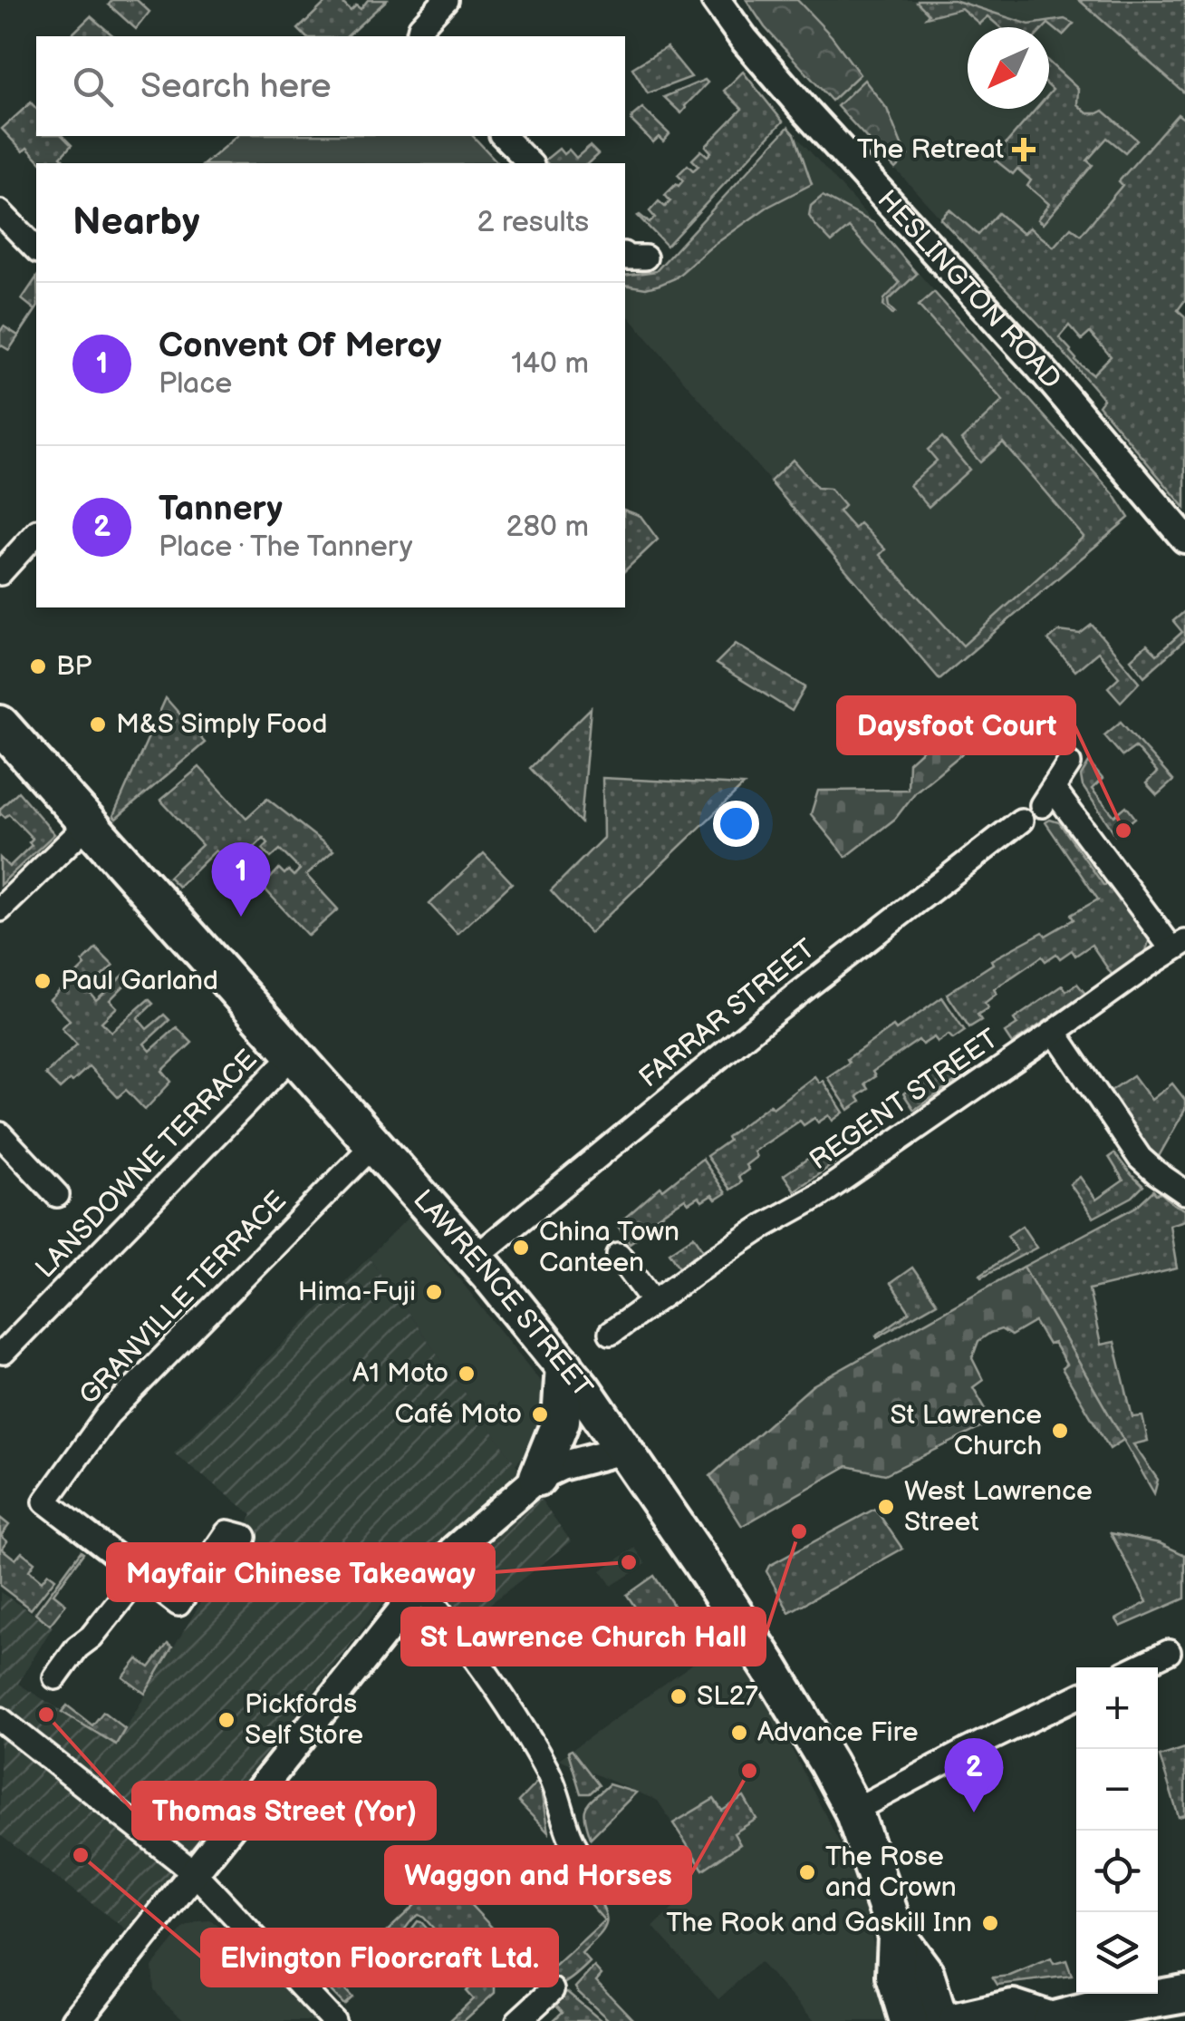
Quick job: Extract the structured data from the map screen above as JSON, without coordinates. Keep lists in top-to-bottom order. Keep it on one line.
{"streets":{"main road":["LAWRENCE STREET"],"street":["HESLINGTON ROAD","FARRAR STREET","REGENT STREET","LANSDOWNE TERRACE","GRANVILLE TERRACE"]},"crossings":[["FARRAR STREET","LAWRENCE STREET"],["LANSDOWNE TERRACE","LAWRENCE STREET"],["LAWRENCE STREET","GRANVILLE TERRACE"]],"places":{"health":["The Retreat"],"other":["BP","M&S Simply Food","Daysfoot Court","Paul Garland","China Town Canteen","Hima-Fuji","A1 Moto","Café Moto","St Lawrence Church","West Lawrence Street","St Lawrence Church Hall","Mayfair Chinese Takeaway","SL27","Thomas Street (Yor)","Pickfords Self Store","Advance Fire","Waggon and Horses","Elvington Floorcraft Ltd.","The Rose and Crown","The Rook and Gaskill Inn"]},"north":"bottom left","page":{"search":"Search here","heading":["Nearby","2 results"],"list":[{"mark":"1","name":"Convent Of Mercy","note":"Place","value":"140 m"},{"mark":"2","name":"Tannery","note":"Place · The Tannery","value":"280 m"}],"pins":["1","2"],"map_buttons":["+","−"]}}
